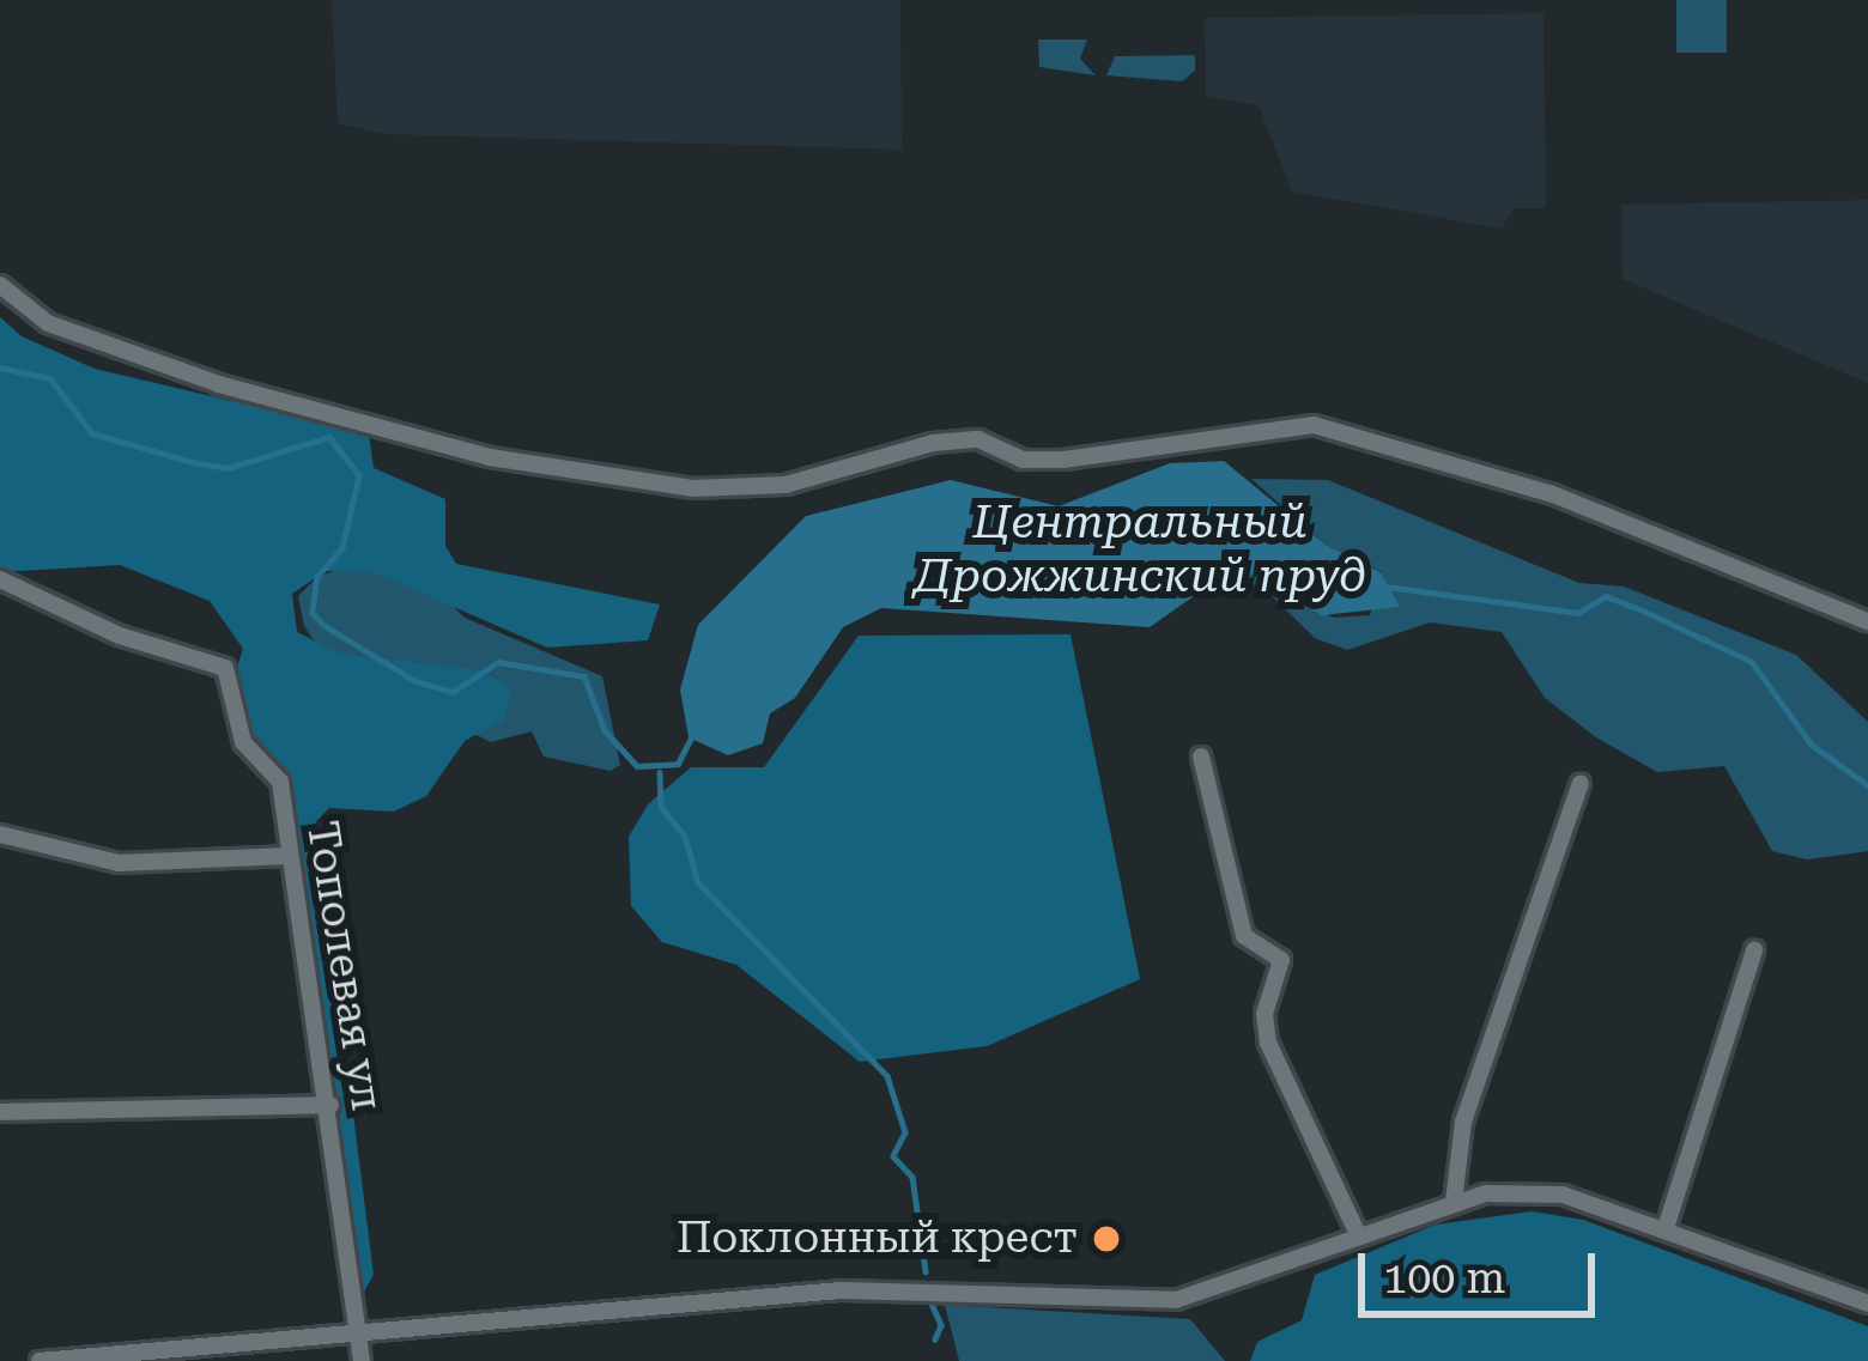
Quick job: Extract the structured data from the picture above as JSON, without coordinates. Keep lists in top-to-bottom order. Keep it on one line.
{"streets":{"street":["Тополевая ул"]},"water":["Центральный Дрожжинский пруд"],"places":["Поклонный крест"],"scale_bar":"100 m"}
